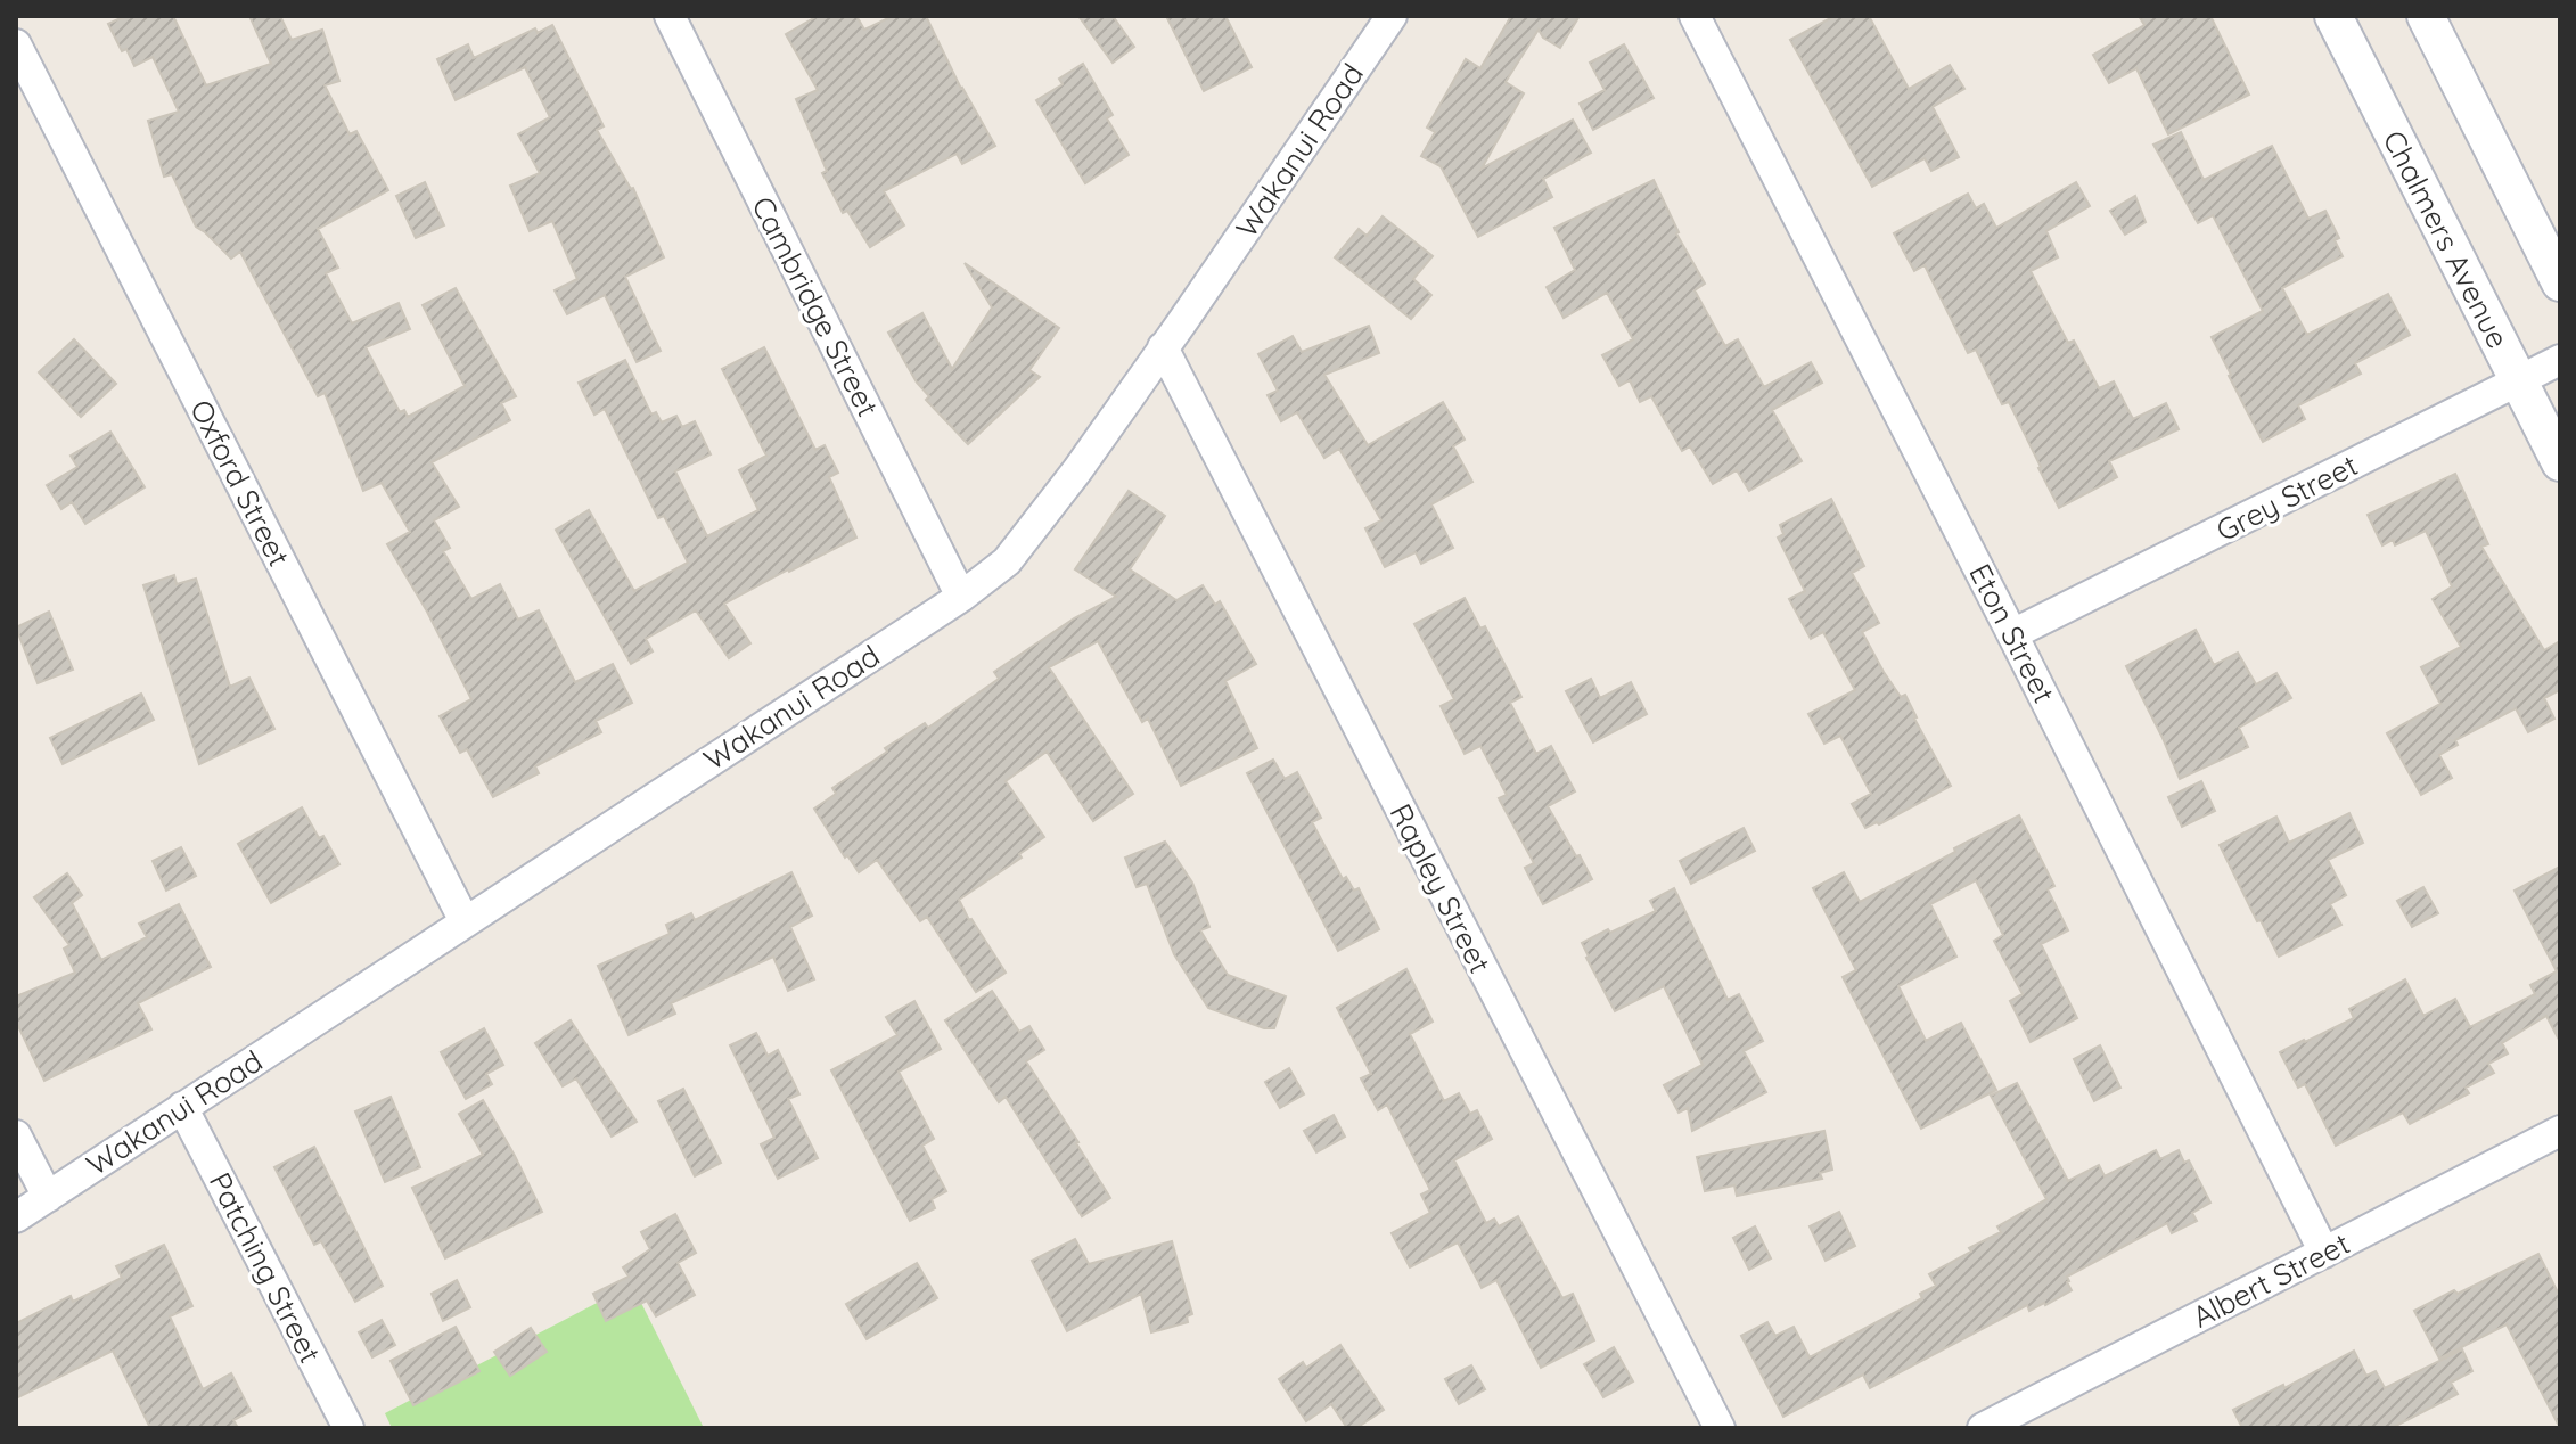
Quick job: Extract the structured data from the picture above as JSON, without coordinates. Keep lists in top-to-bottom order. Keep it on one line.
{"streets":{"street":["Wakanui Road","Chalmers Avenue","Cambridge Street","Oxford Street","Grey Street","Eton Street","Rapley Street","Patching Street","Albert Street"]},"crossings":[["Wakanui Road","Cambridge Street"],["Wakanui Road","Oxford Street"],["Wakanui Road","Rapley Street"],["Wakanui Road","Patching Street"],["Chalmers Avenue","Grey Street"],["Grey Street","Eton Street"],["Eton Street","Albert Street"]]}
